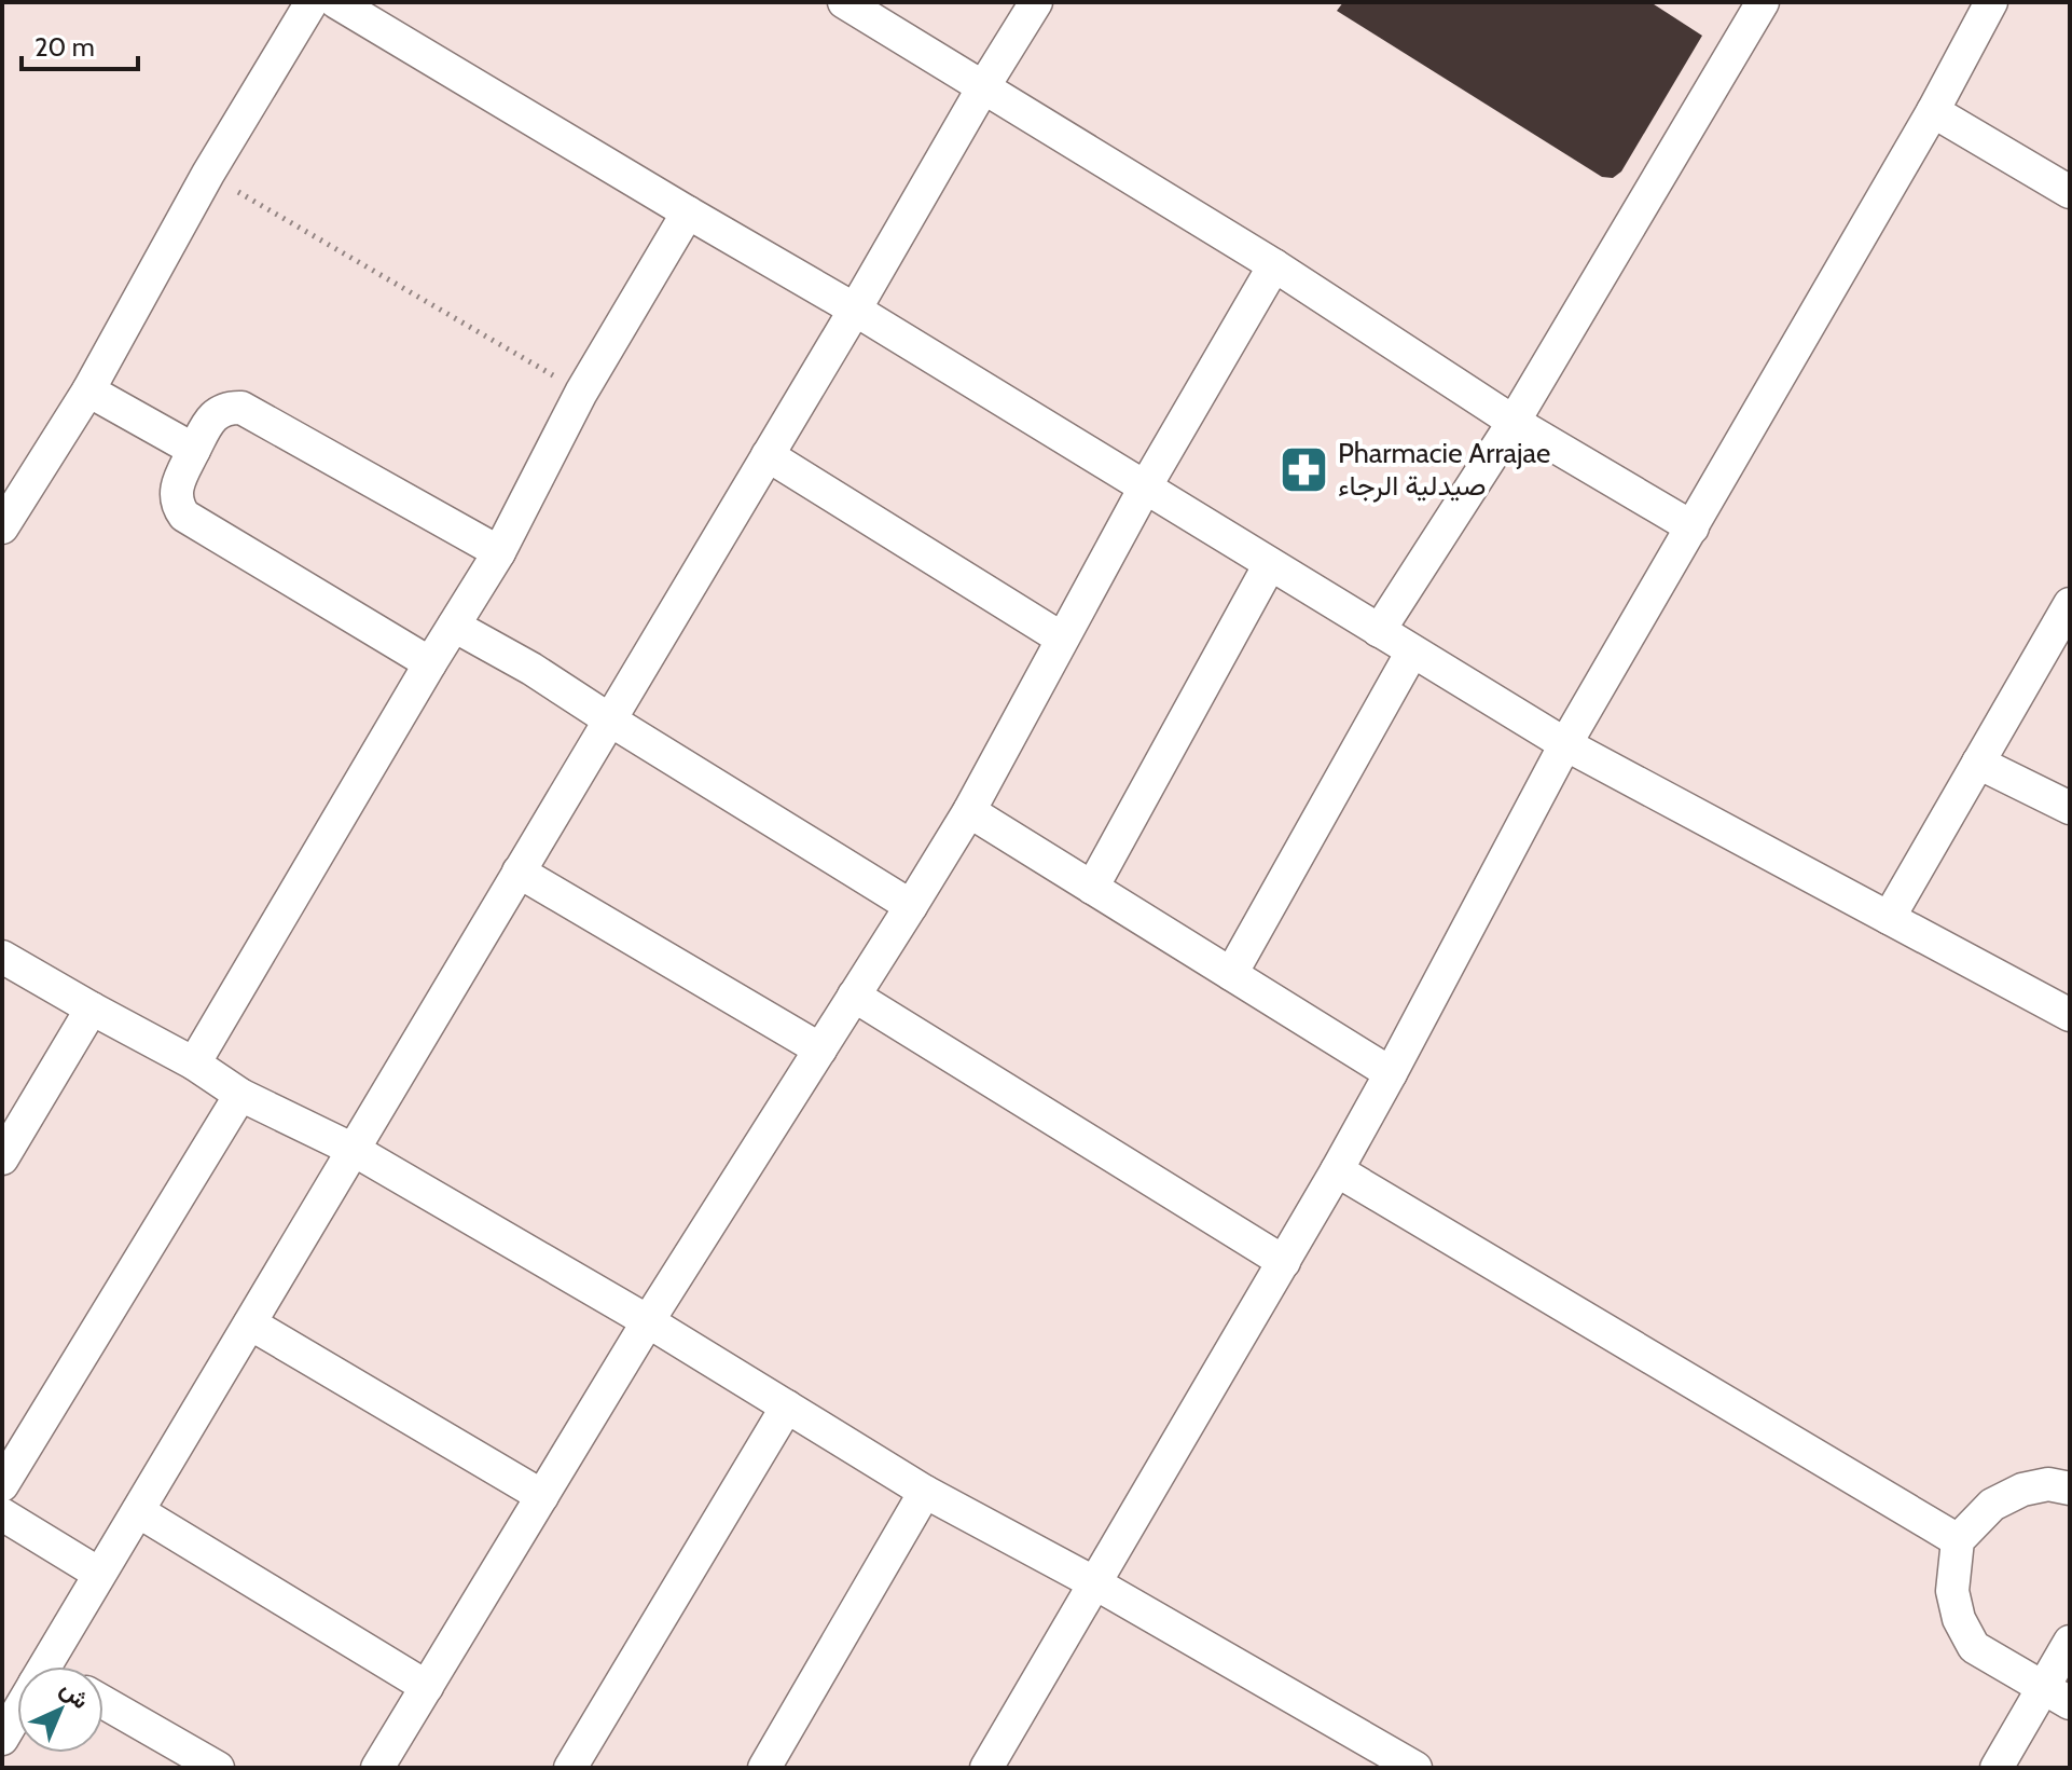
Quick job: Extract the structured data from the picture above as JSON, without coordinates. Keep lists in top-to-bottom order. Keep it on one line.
{"places":{"pharmacy":["Pharmacie Arrajae صيدلية الرجاء"]},"scale_bar":"20 m","north":"top right"}
